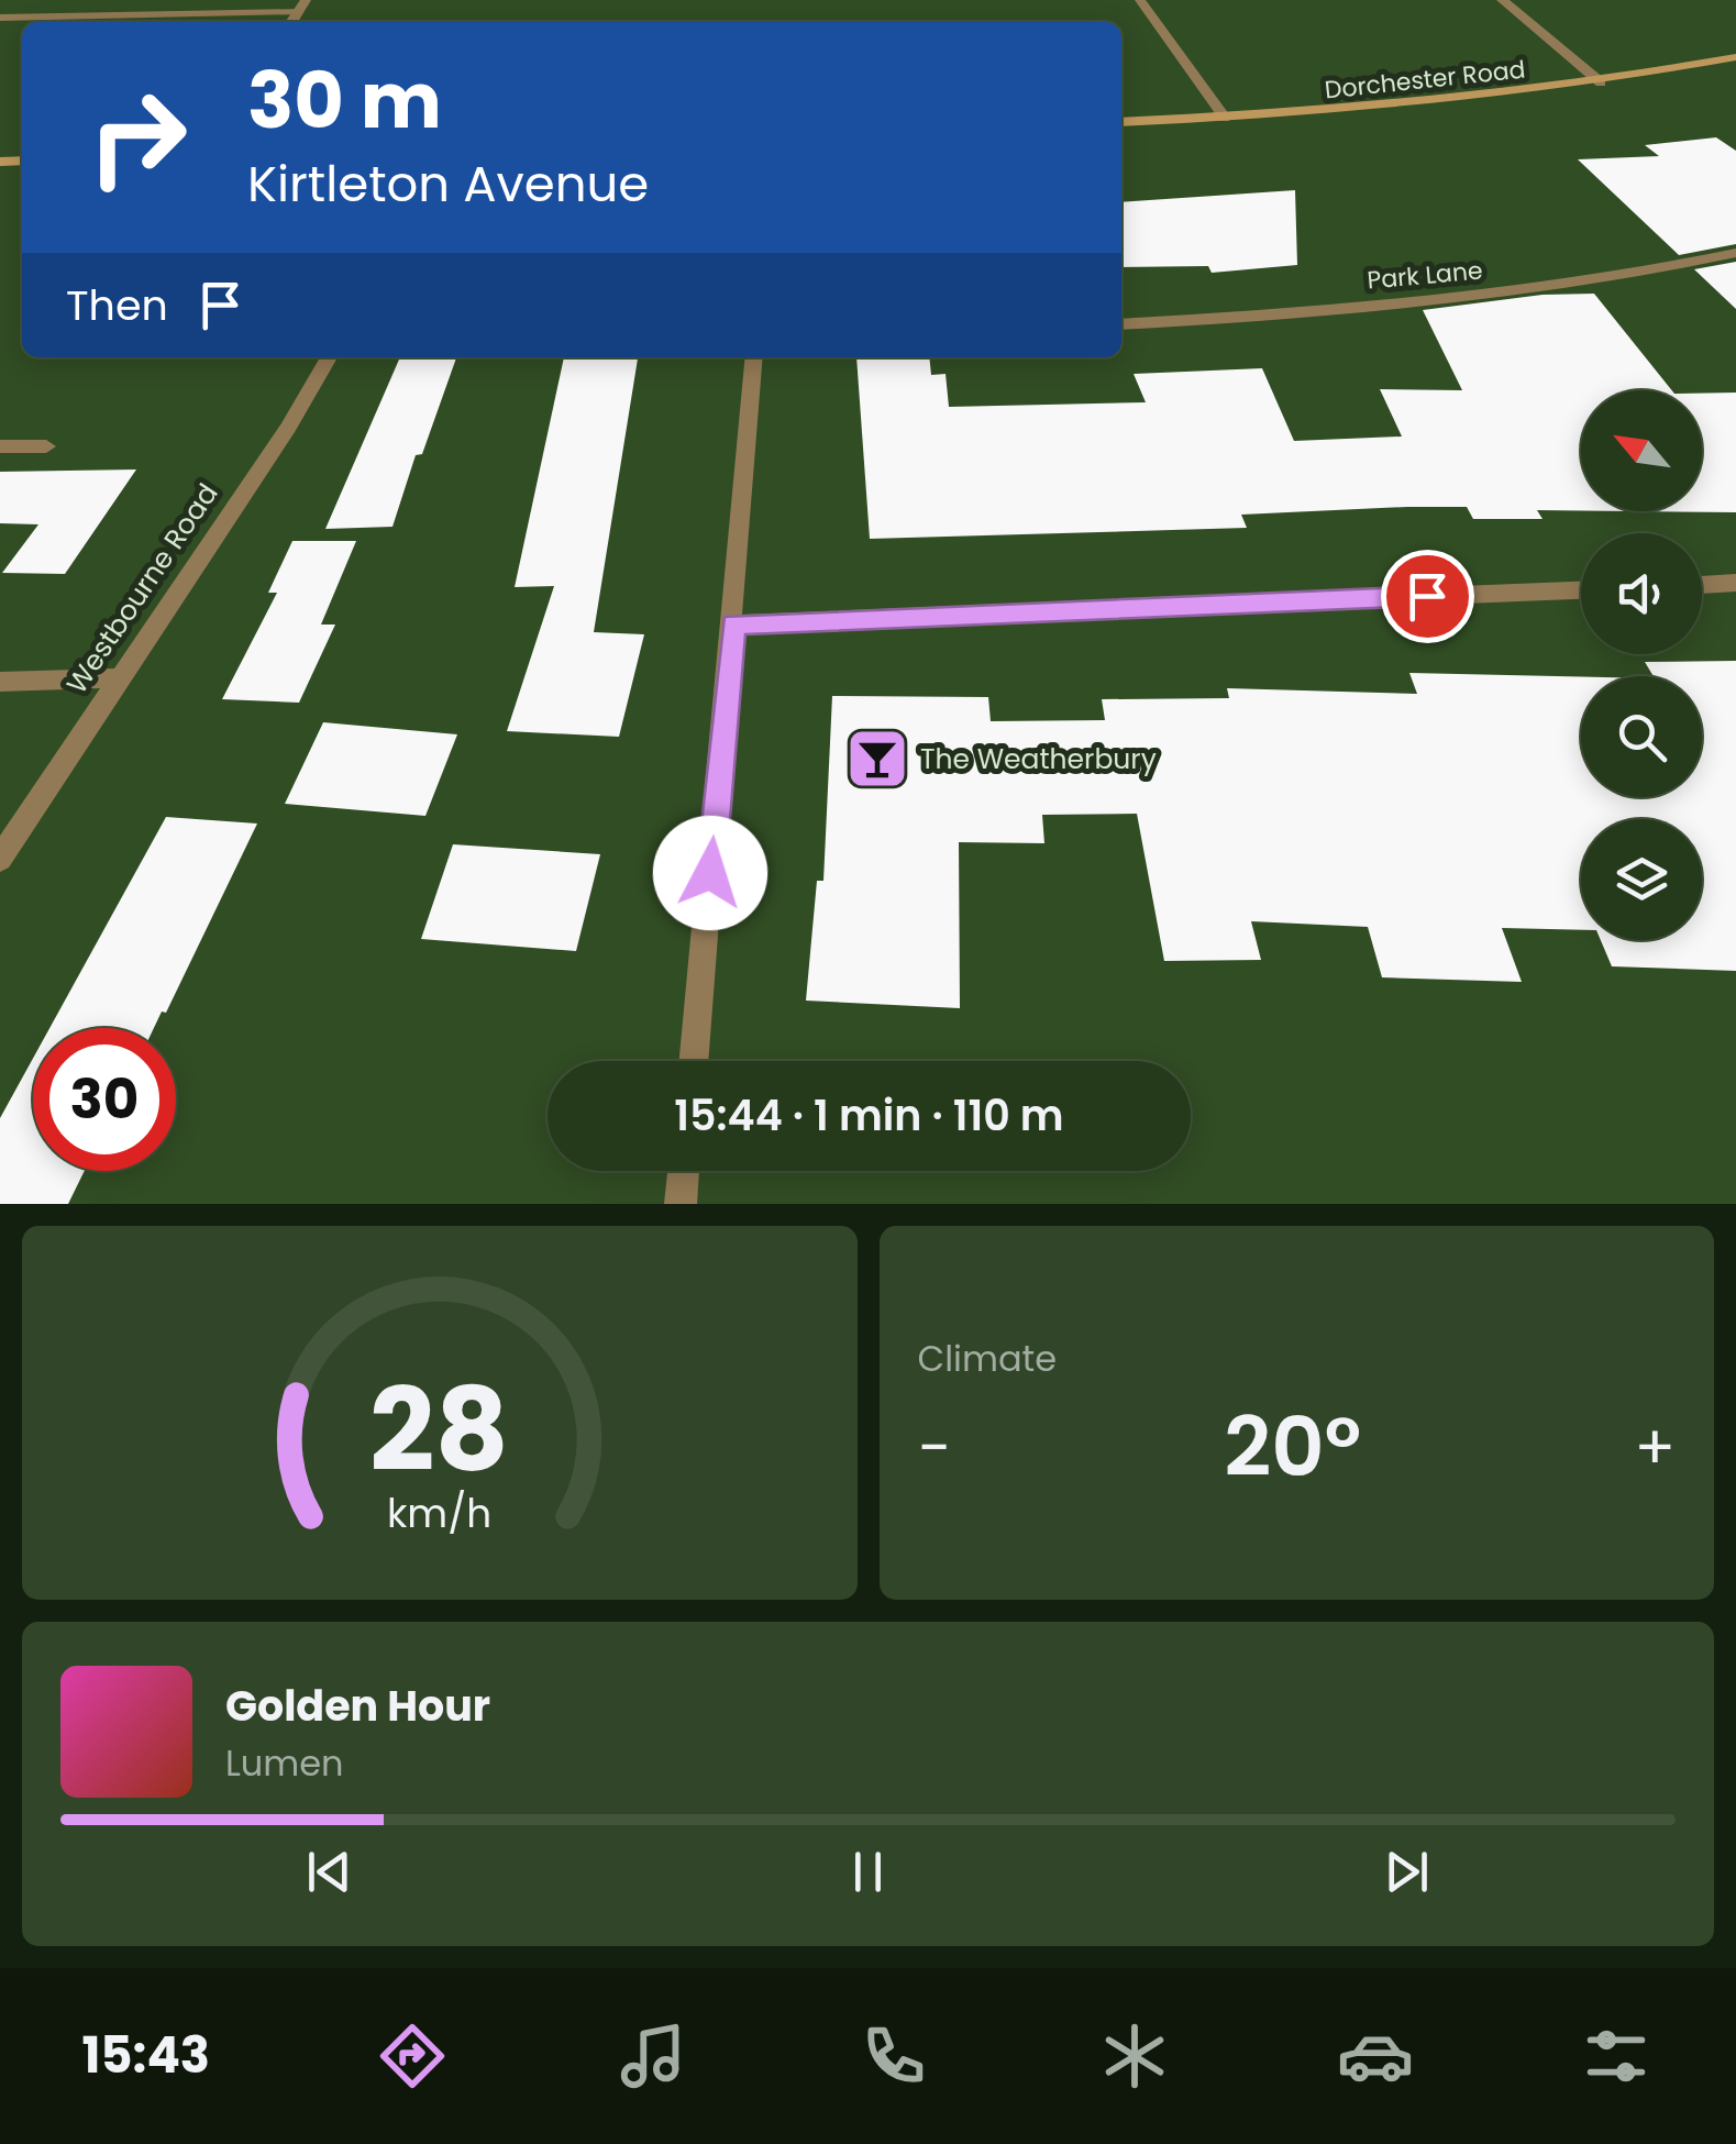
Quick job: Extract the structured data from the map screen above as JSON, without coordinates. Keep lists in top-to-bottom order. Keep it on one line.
{"streets":{"main road":["Dorchester Road"],"street":["Park Lane","Westbourne Road"]},"places":{"bar":["The Weatherbury"]},"north":"top left","page":{"turn":["30 m","Kirtleton Avenue"],"then":"Then","limit":"30","trip":"15:44 · 1 min · 110 m","tile":"Climate","heat":["−","20°","+"],"song":["Golden Hour","Lumen"],"tabs":"15:43","gauge":["28","km/h"]}}
